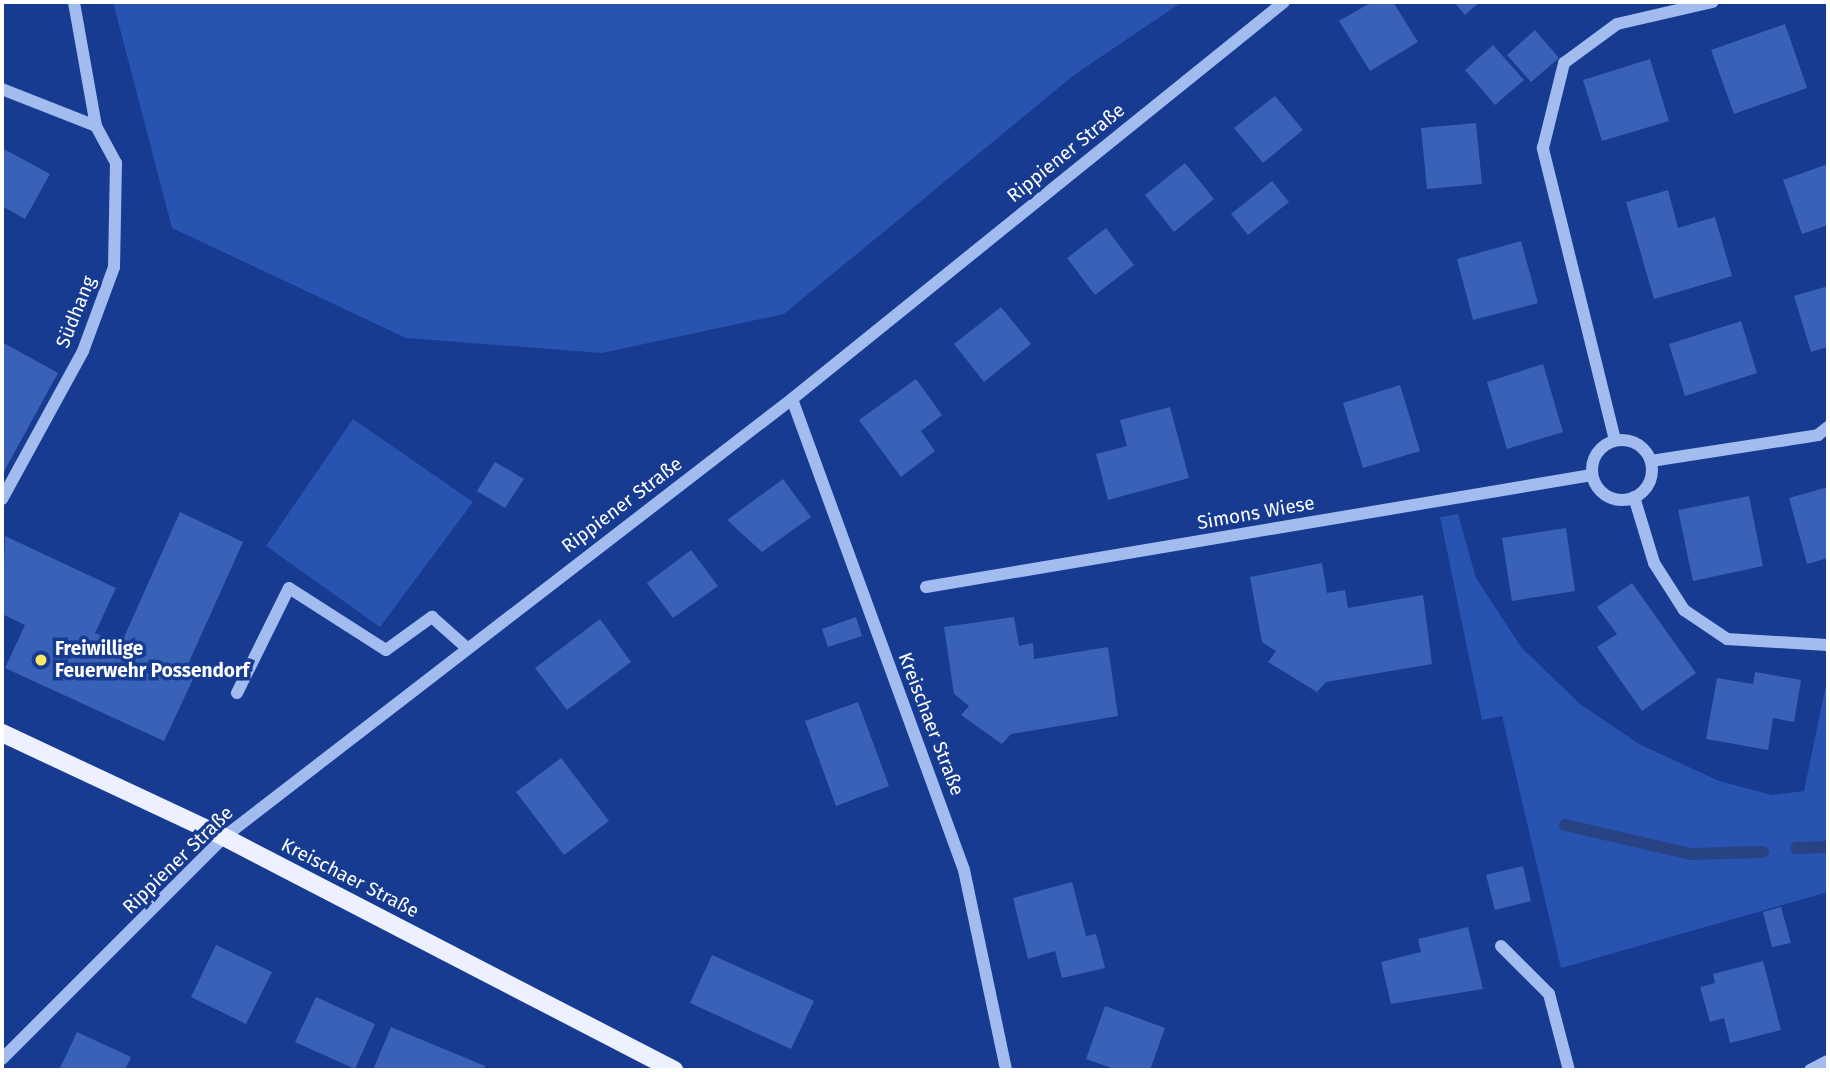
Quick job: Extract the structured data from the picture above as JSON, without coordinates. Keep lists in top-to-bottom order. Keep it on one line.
{"streets":{"main road":["Kreischaer Straße"],"street":["Rippiener Straße","Südhang","Simons Wiese"]},"crossings":[["Rippiener Straße","Kreischaer Straße"]],"places":["Freiwillige Feuerwehr Possendorf"]}
